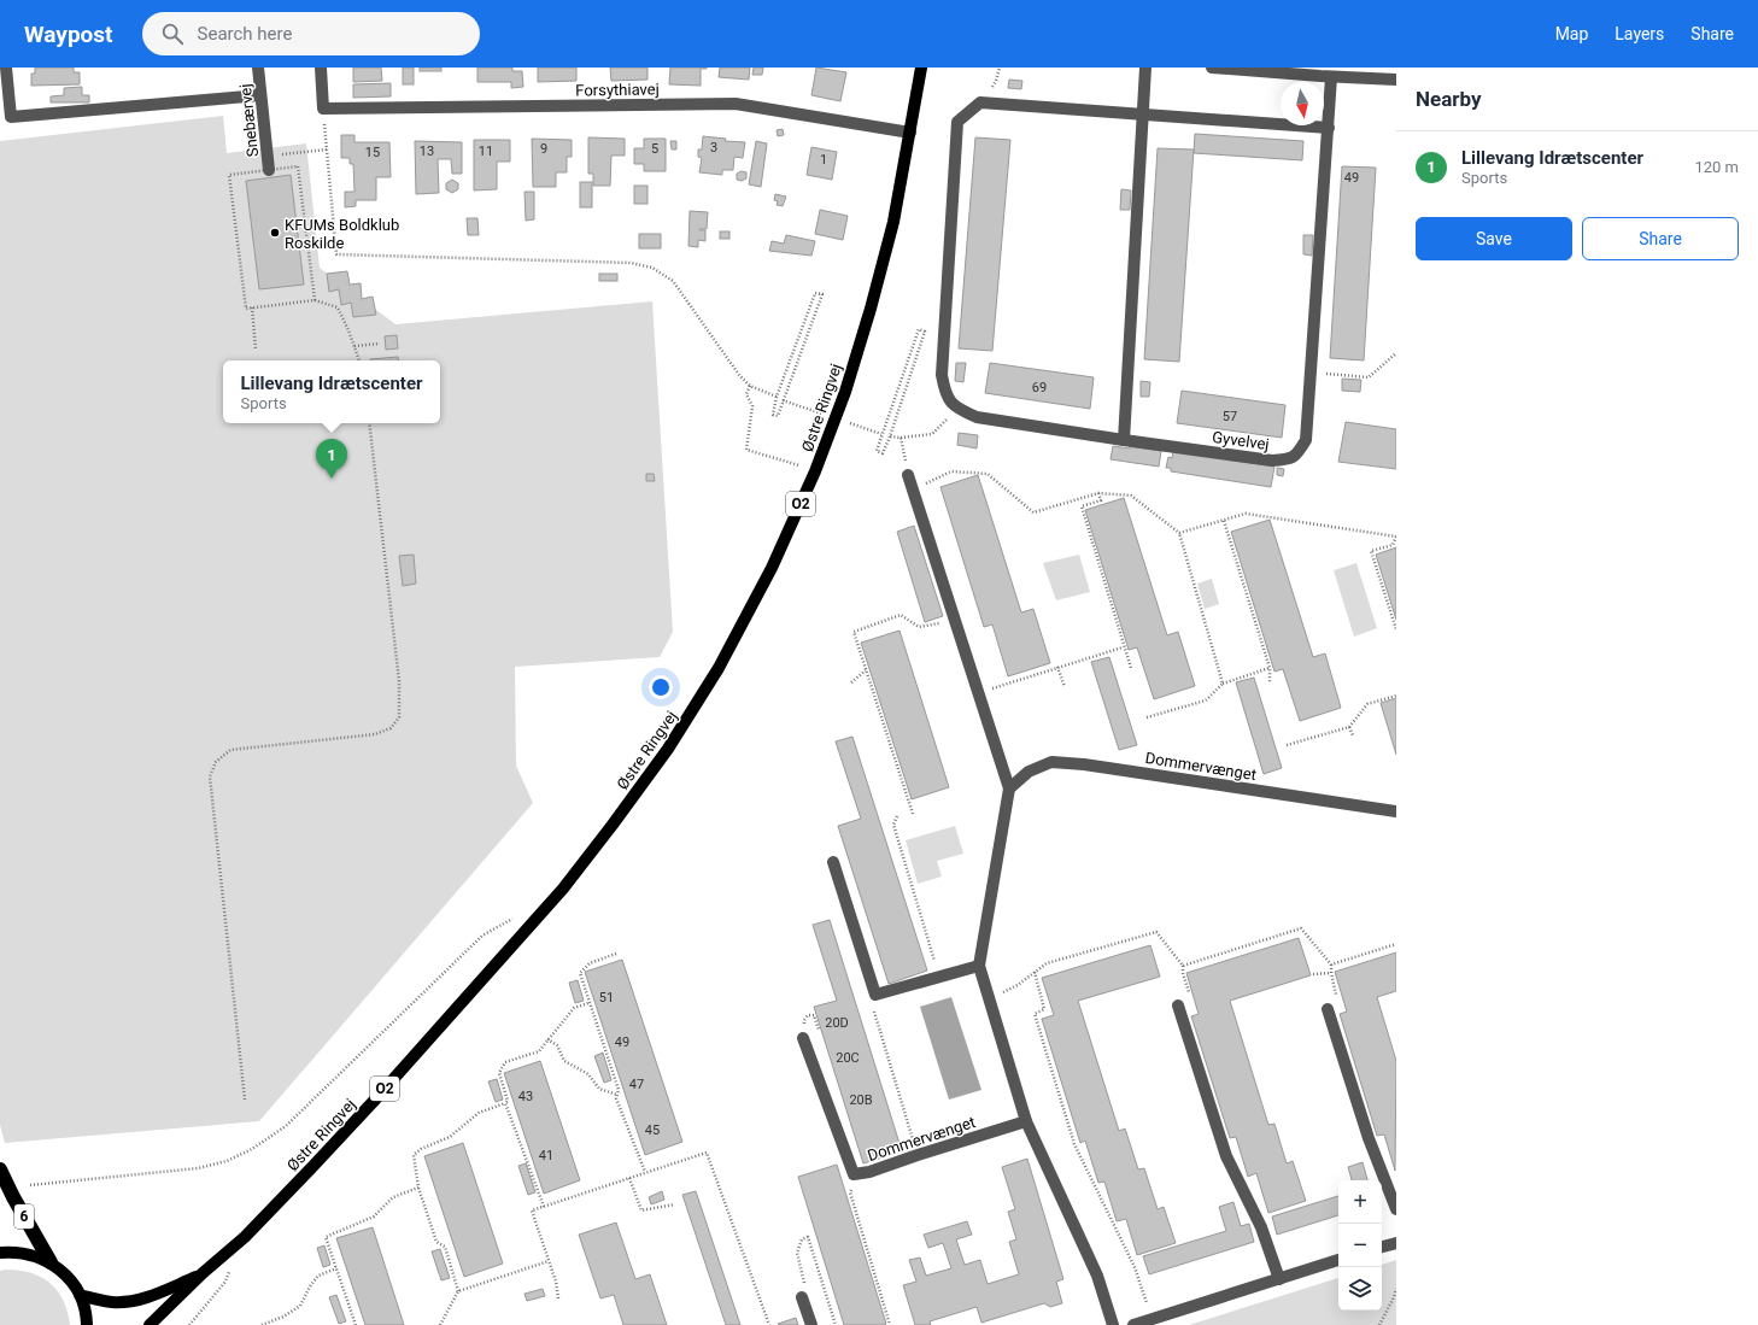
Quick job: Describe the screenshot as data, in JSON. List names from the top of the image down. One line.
{"streets":{"highway":["6"],"main road":["Østre Ringvej","O2"],"street":["Forsythiavej","Snebærvej","Gyvelvej","Dommervænget"]},"crossings":[["Forsythiavej","Østre Ringvej"],["Østre Ringvej","6"]],"places":["KFUMs Boldklub Roskilde"],"house_numbers":["3","9","5","13","11","15","1","49","69","57","51","20D","49","20C","47","43","20B","45","41"],"north":"bottom","page":{"header":"Waypost","search":"Search here","nav":["Map","Layers","Share"],"heading":"Nearby","list":[{"mark":"1","name":"Lillevang Idrætscenter","note":"Sports","value":"120 m"}],"buttons":["Save","Share"],"popup":["Lillevang Idrætscenter","Sports"],"pins":"1","map_buttons":["+","−"]}}
